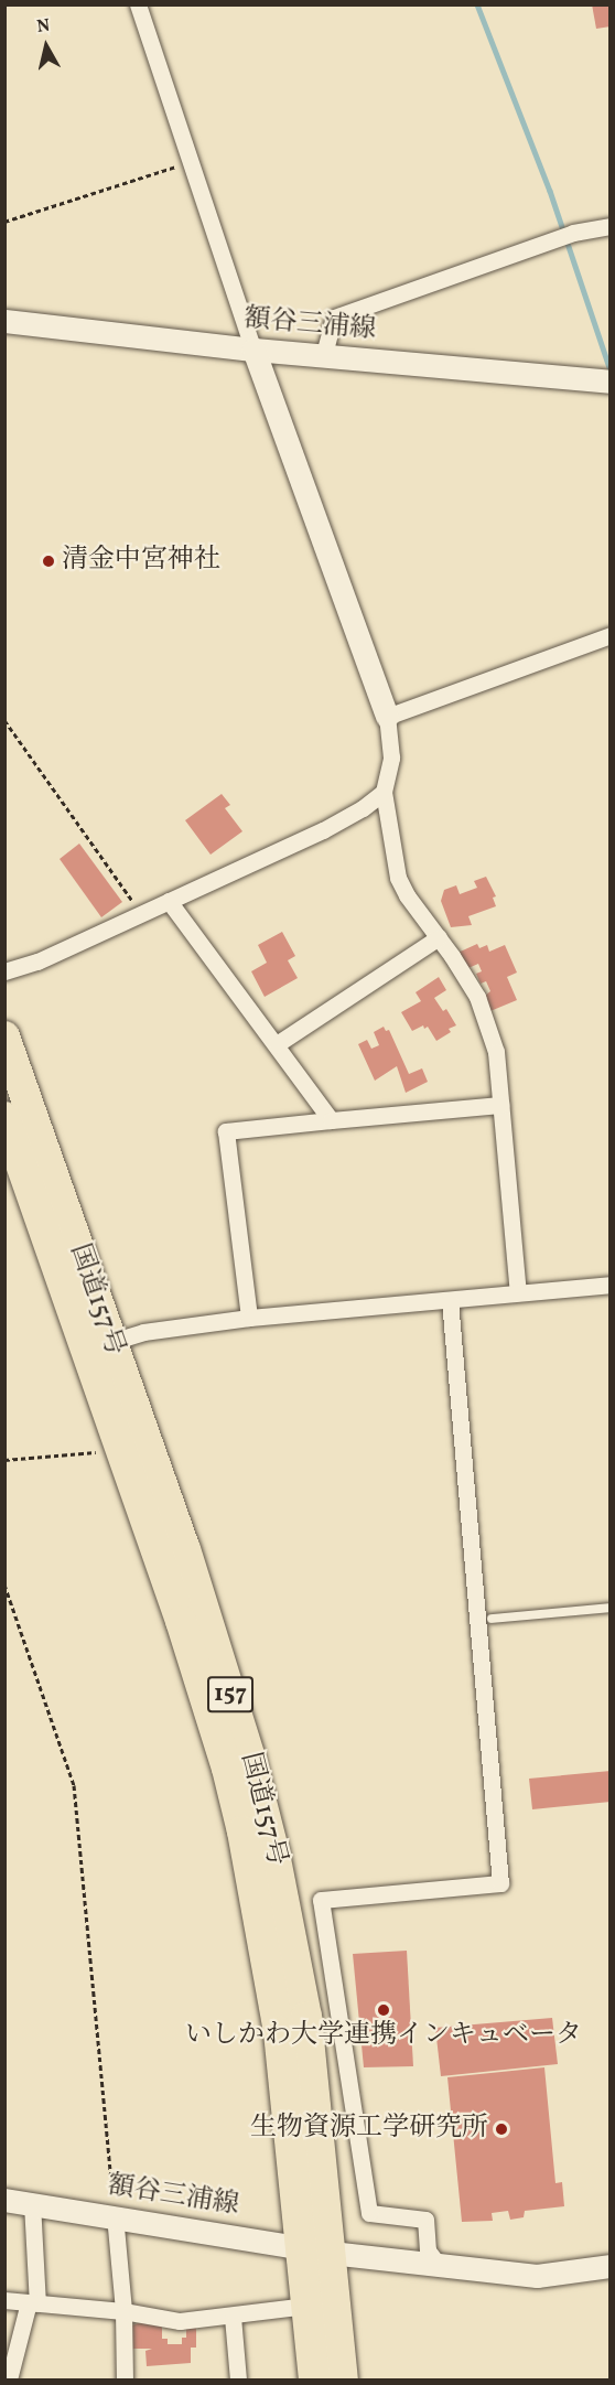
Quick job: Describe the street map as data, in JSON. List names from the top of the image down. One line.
{"streets":{"highway":["国道157号","157"],"main road":["額谷三浦線"]},"crossings":[["額谷三浦線","国道157号"]],"places":["清金中宮神社","いしかわ大学連携インキュベータ","生物資源工学研究所"],"north":"top"}
